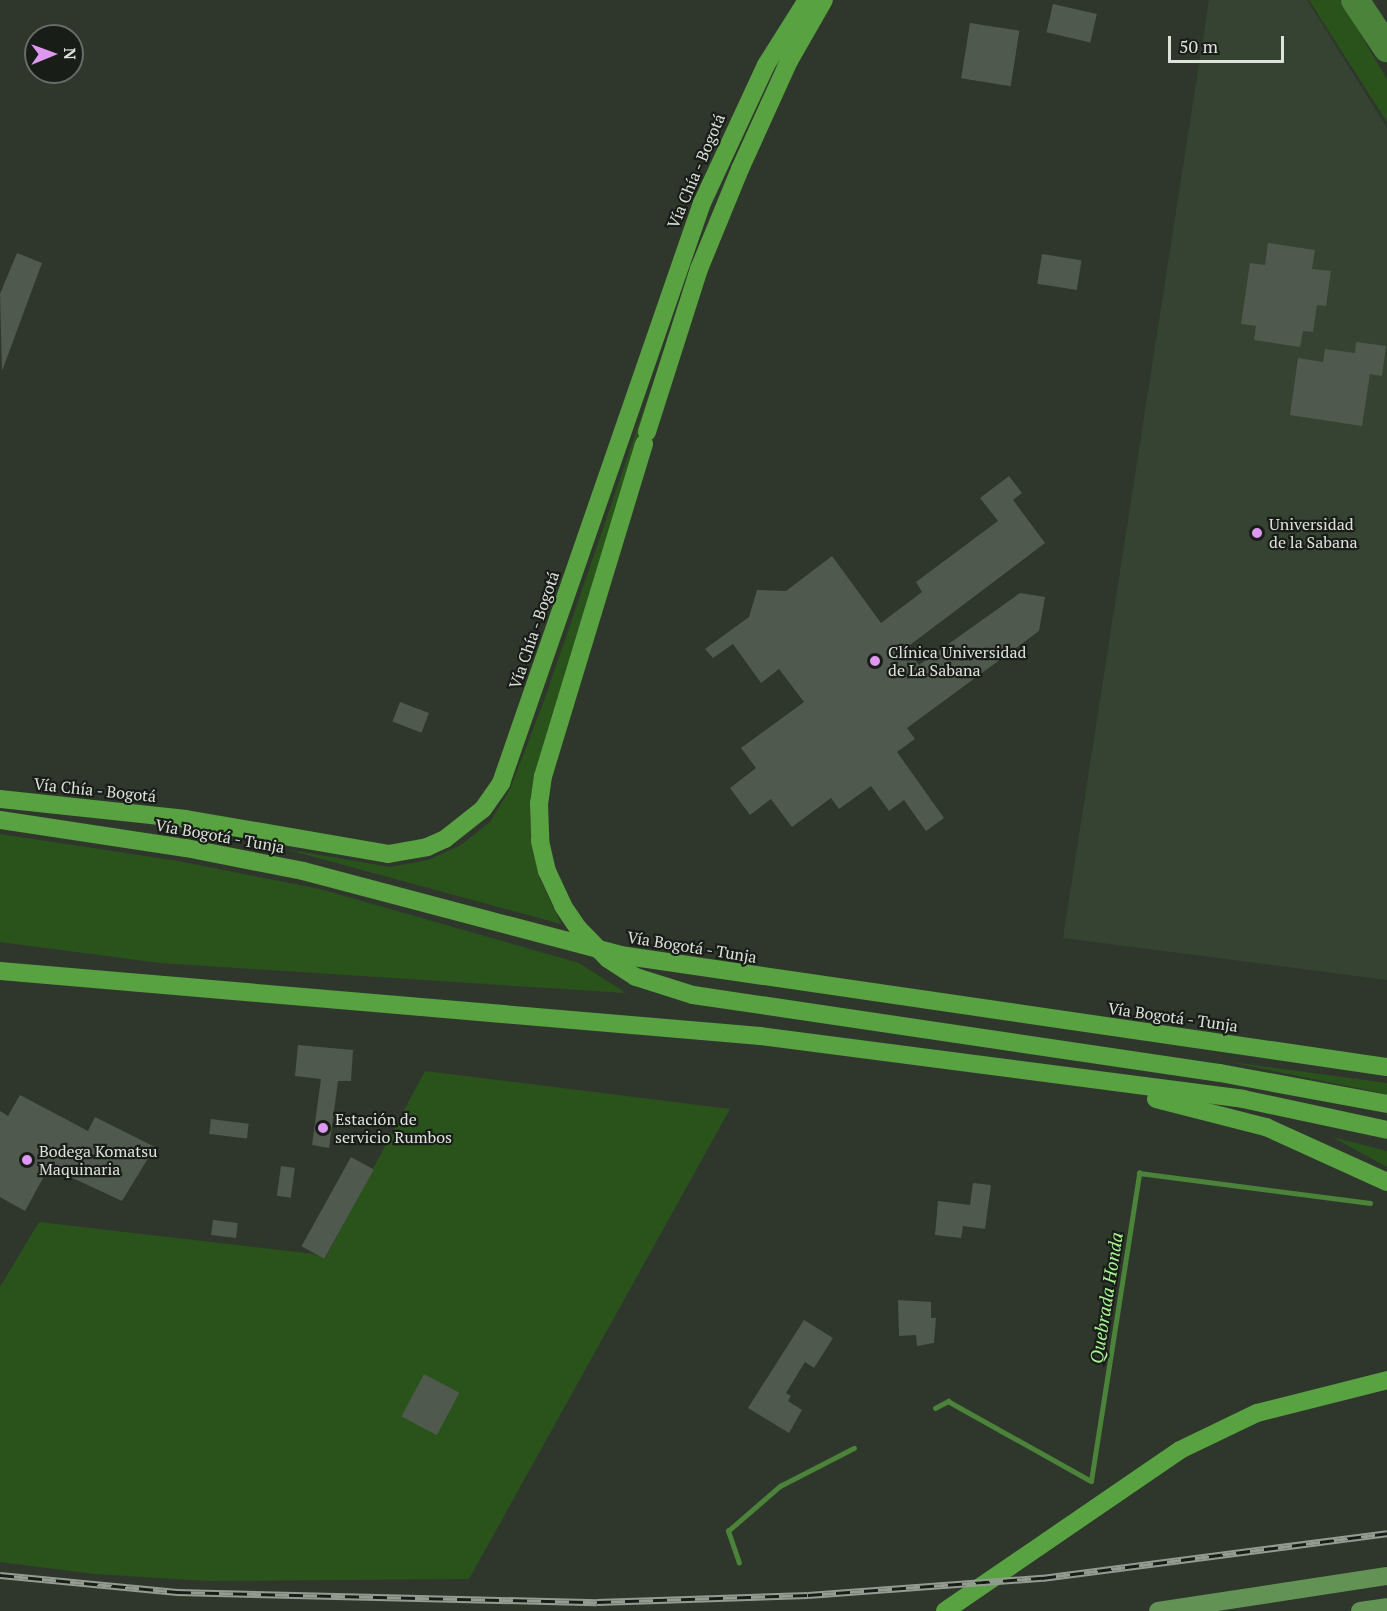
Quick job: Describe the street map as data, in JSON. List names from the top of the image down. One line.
{"streets":{"highway":["Vía Chía - Bogotá","Vía Bogotá - Tunja"]},"water":["Quebrada Honda"],"places":["Universidad de la Sabana","Clínica Universidad de La Sabana","Estación de servicio Rumbos","Bodega Komatsu Maquinaria"],"scale_bar":"50 m","north":"right"}
